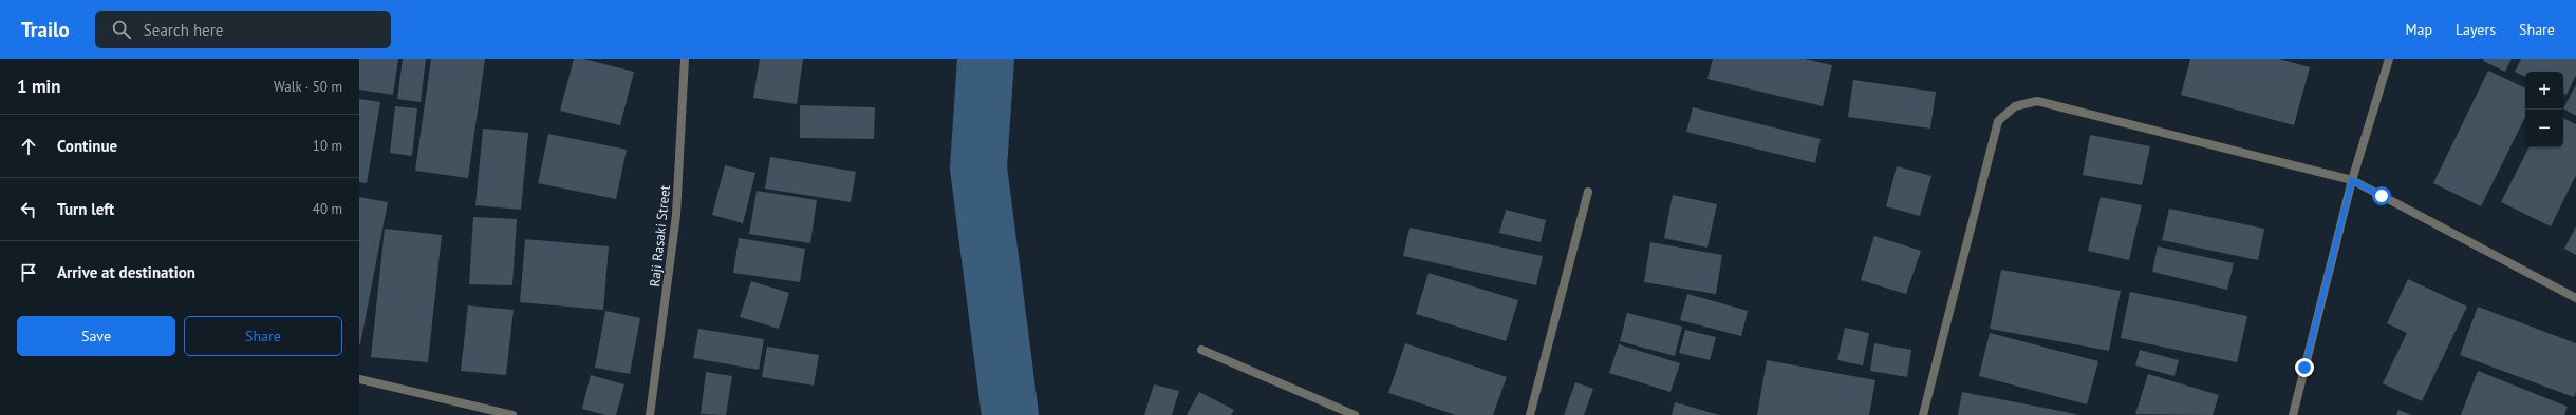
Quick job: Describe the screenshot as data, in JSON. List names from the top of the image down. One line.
{"streets":{"street":["Raji Rasaki Street"]},"page":{"header":"Trailo","search":"Search here","nav":["Map","Layers","Share"],"heading":["1 min","Walk · 50 m"],"map_buttons":["+","−"],"list":[["Continue","10 m"],["Turn left","40 m"],"Arrive at destination"],"buttons":["Save","Share"]}}
